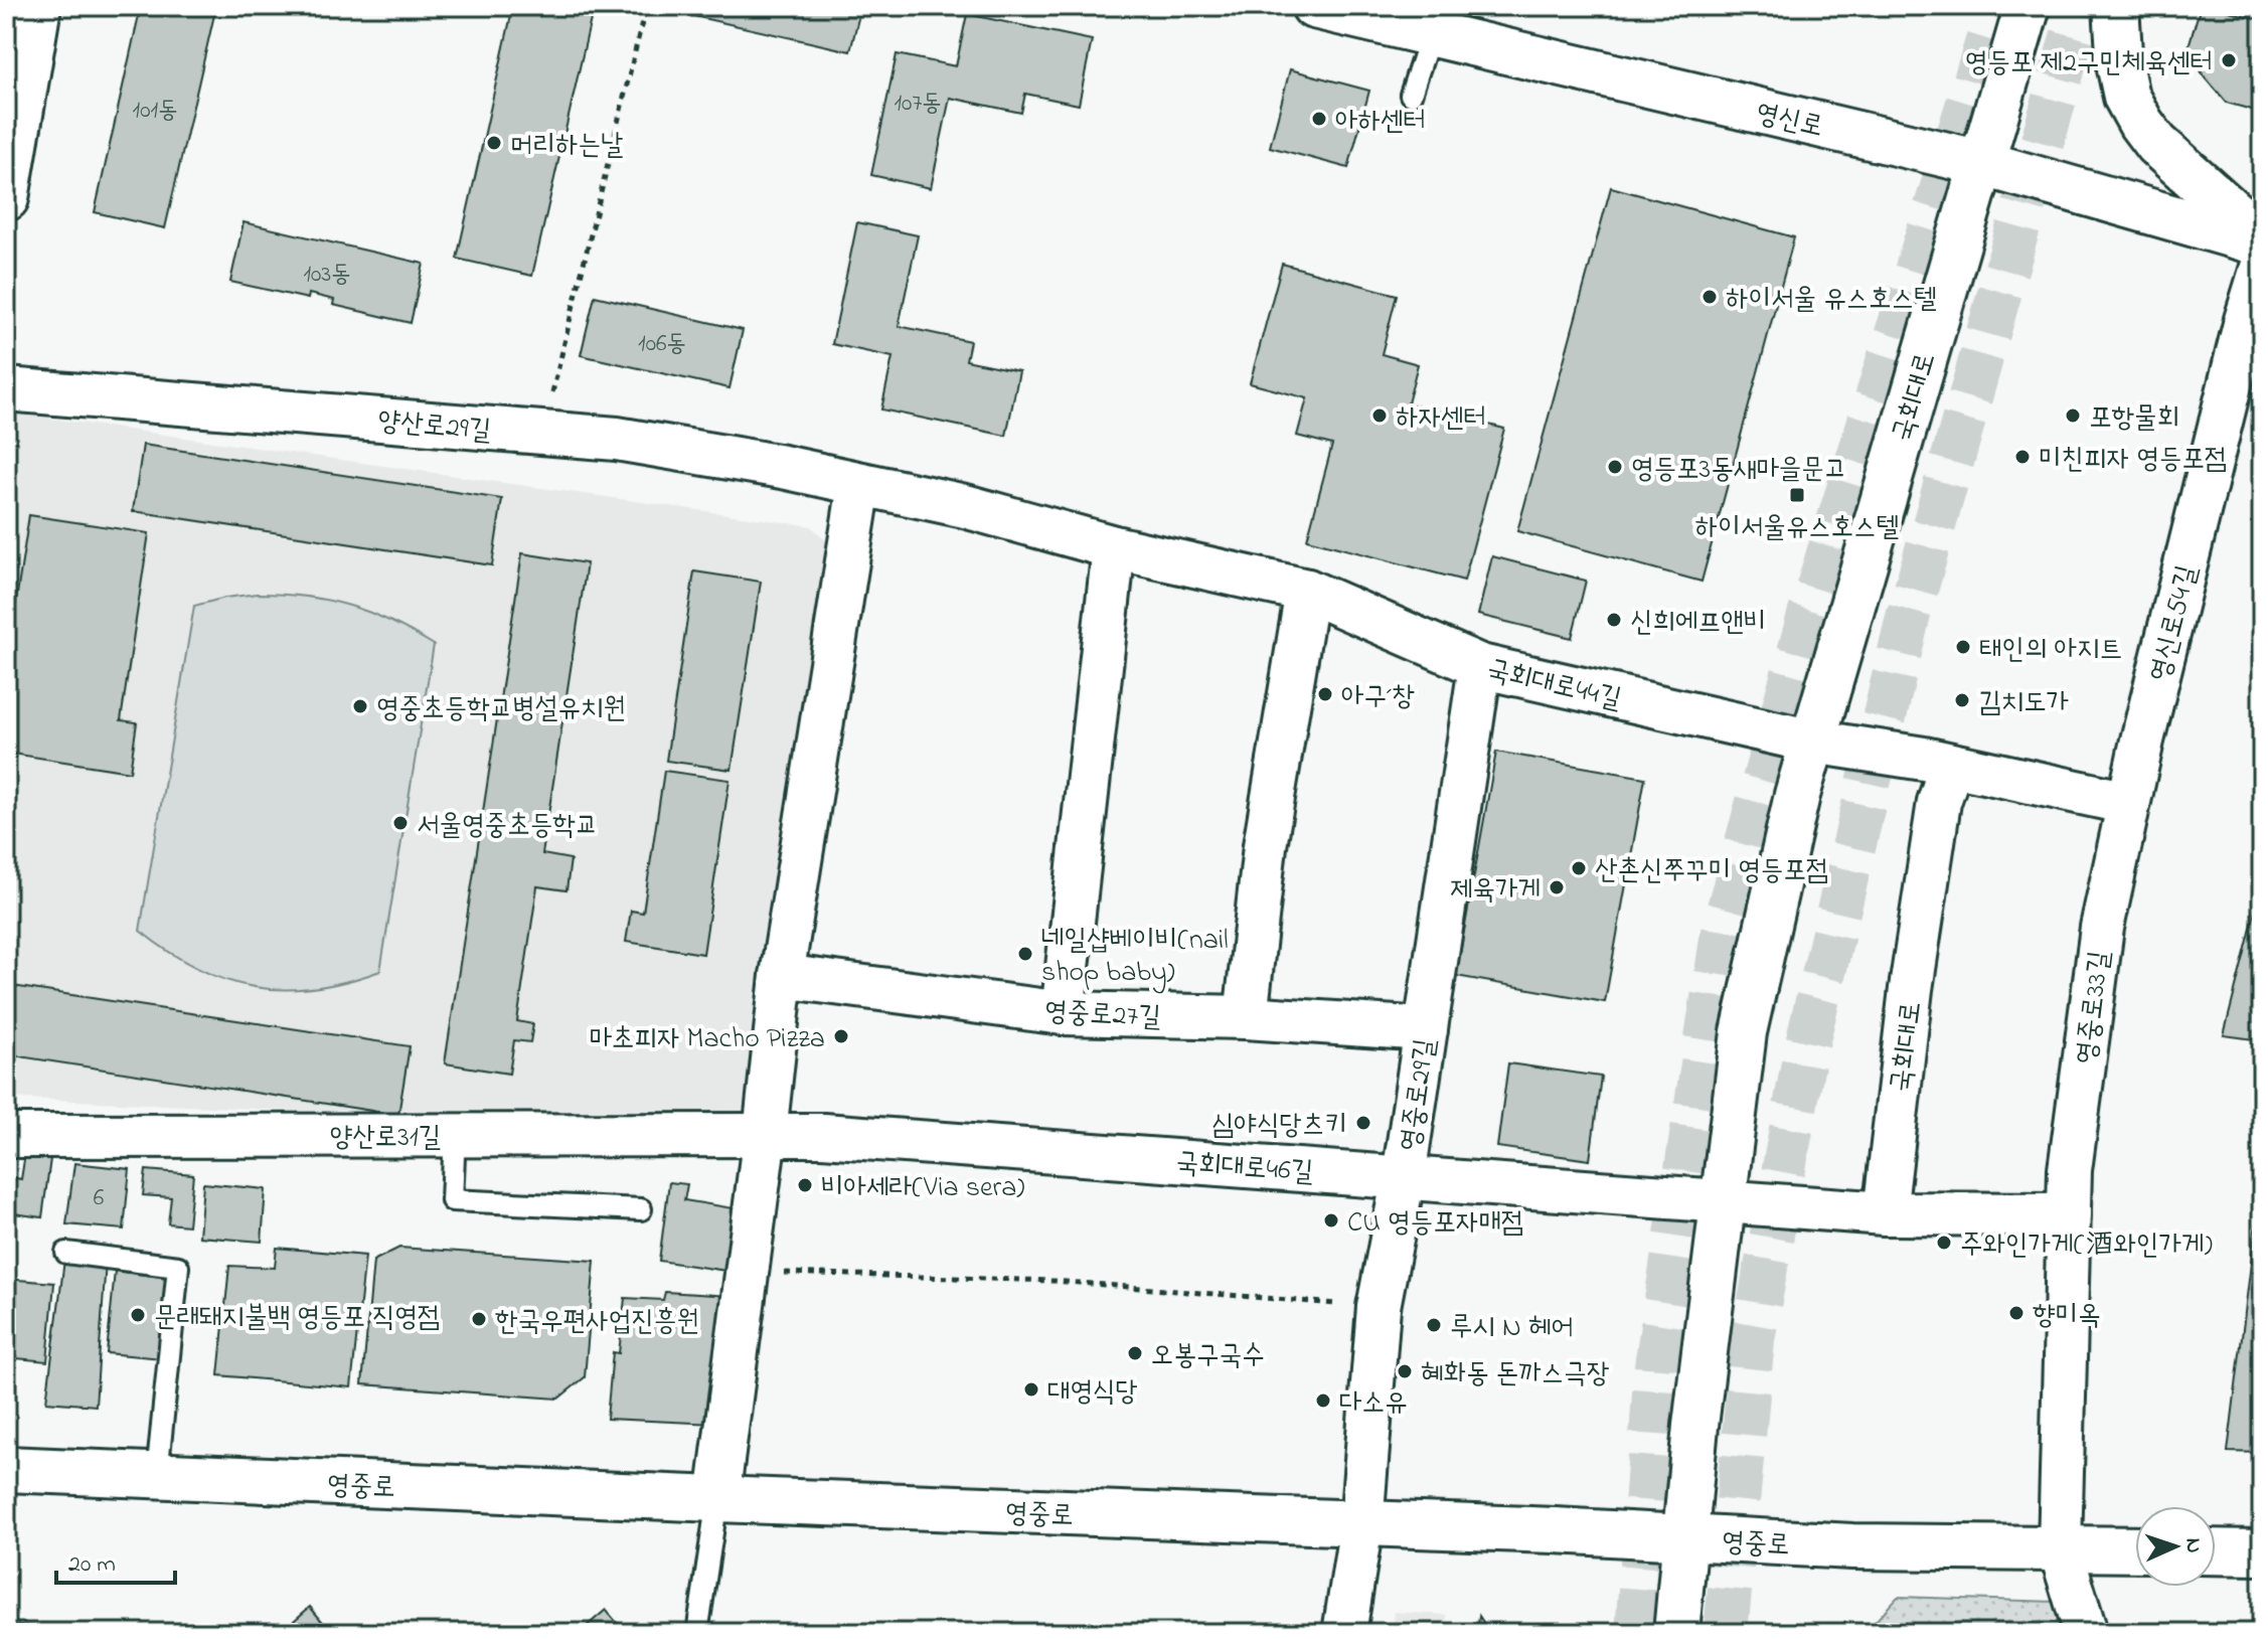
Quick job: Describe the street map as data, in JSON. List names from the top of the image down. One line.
{"streets":{"main road":["영신로","국회대로","영중로"],"street":["양산로29길","영신로54길","국회대로44길","영중로33길","영중로27길","영중로29길","양산로31길","국회대로46길"]},"crossings":[["영신로","국회대로"],["국회대로","국회대로44길"],["국회대로","국회대로46길"],["국회대로","영중로"],["양산로29길","국회대로44길"],["영신로54길","영중로33길"],["국회대로44길","영중로29길"],["영중로33길","영중로"],["영중로27길","영중로29길"],["영중로29길","국회대로46길"],["영중로29길","영중로"],["양산로31길","국회대로46길"]],"places":{"other":["영등포 제2구민체육센터","아하센터","머리하는날","하이서울 유스호스텔","하자센터","포항물회","미친피자 영등포점","영등포3동새마을문고","신희에프앤비","태인의 아지트","아구´창","김치도가","영중초등학교병설유치원","서울영중초등학교","산촌신쭈꾸미 영등포점","제육가게","네일샵베이비(nail shop baby)","마초피자 Macho Pizza","심야식당츠키","비아세라(Via sera)","CU 영등포자매점","주와인가게(酒와인가게)","향미옥","문래돼지불백 영등포 직영점","한국우편사업진흥원","루시 N 헤어","오봉구국수","혜화동 돈까스극장","대영식당","다소유"],"transit":["하이서울유스호스텔"]},"house_numbers":["107동","101동","103동","106동","6"],"scale_bar":"20 m","north":"right"}
